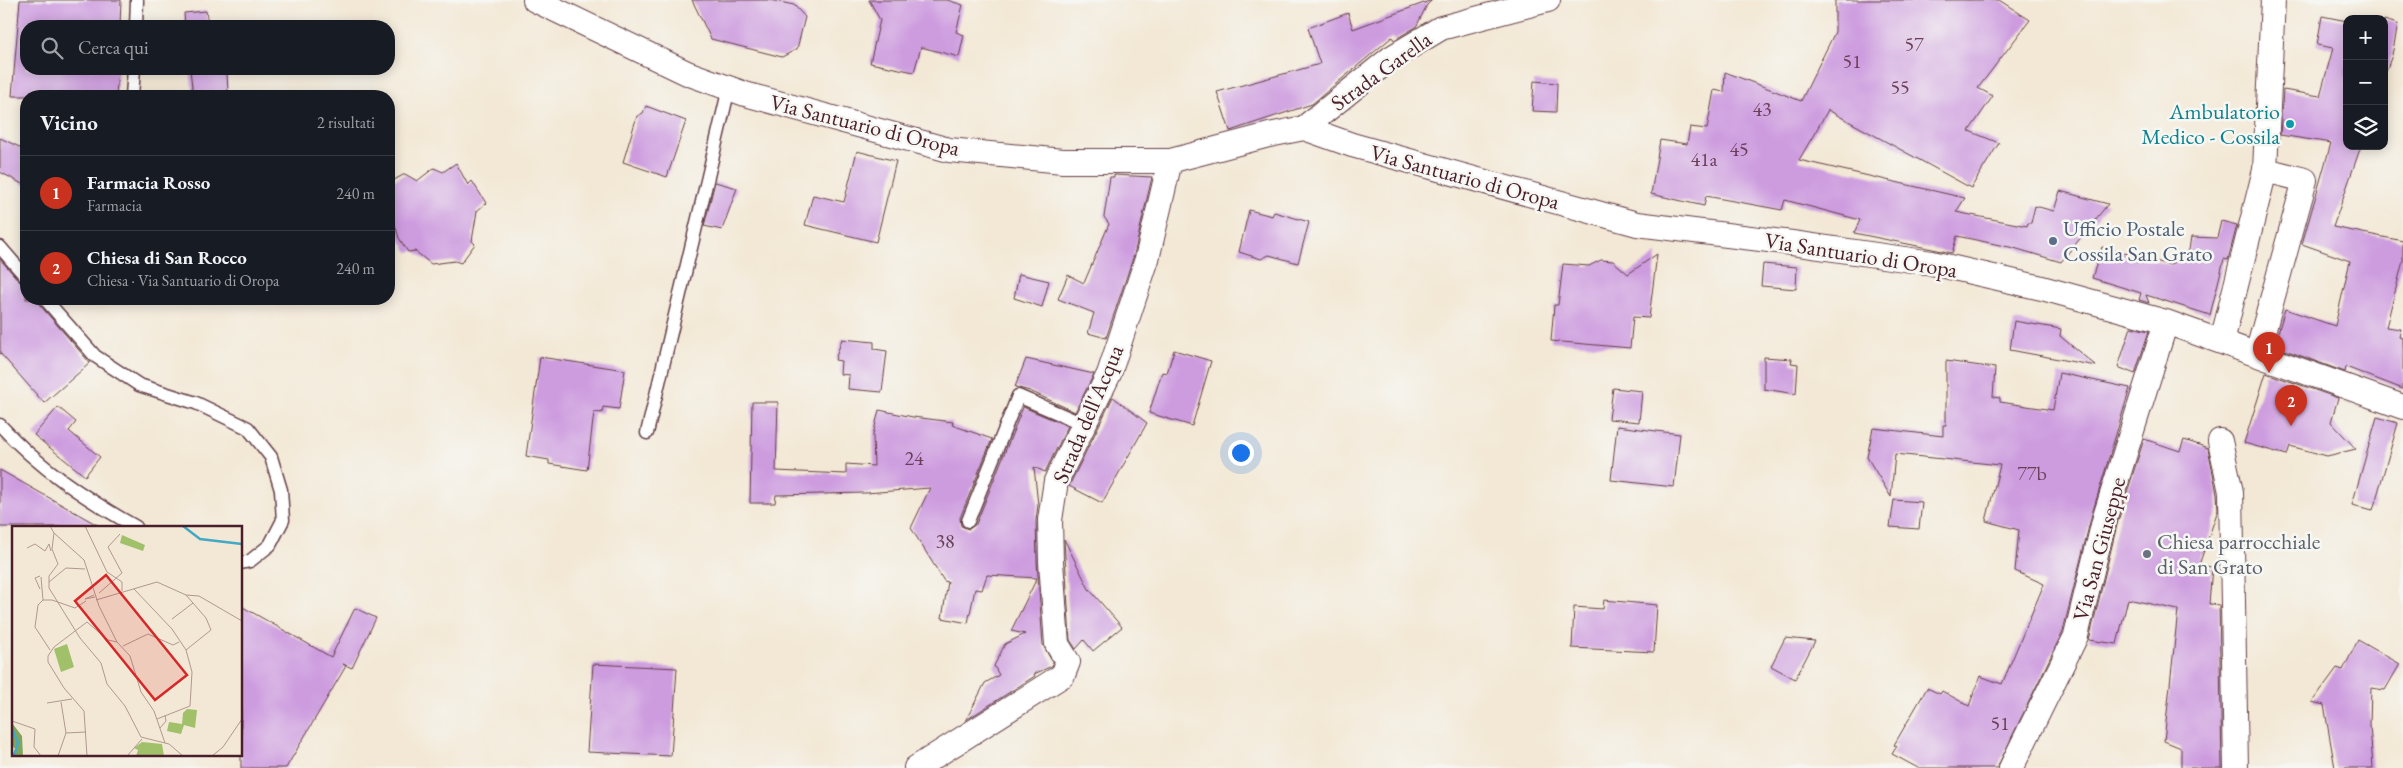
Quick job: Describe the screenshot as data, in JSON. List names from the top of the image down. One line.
{"streets":{"street":["Strada Garella","Via Santuario di Oropa","Strada dell'Acqua","Via San Giuseppe"]},"crossings":[["Strada Garella","Via Santuario di Oropa"],["Via Santuario di Oropa","Strada dell'Acqua"],["Via Santuario di Oropa","Via San Giuseppe"]],"places":["Ambulatorio Medico - Cossila","Ufficio Postale Cossila San Grato","Chiesa parrocchiale di San Grato"],"house_numbers":["57","51","55","43","45","41a","24","77b","38","51"],"page":{"map_buttons":["+","−"],"search":"Cerca qui","heading":["Vicino","2 risultati"],"list":[{"mark":"1","name":"Farmacia Rosso","note":"Farmacia","value":"240 m"},{"mark":"2","name":"Chiesa di San Rocco","note":"Chiesa · Via Santuario di Oropa","value":"240 m"}],"pins":["1","2"]}}
